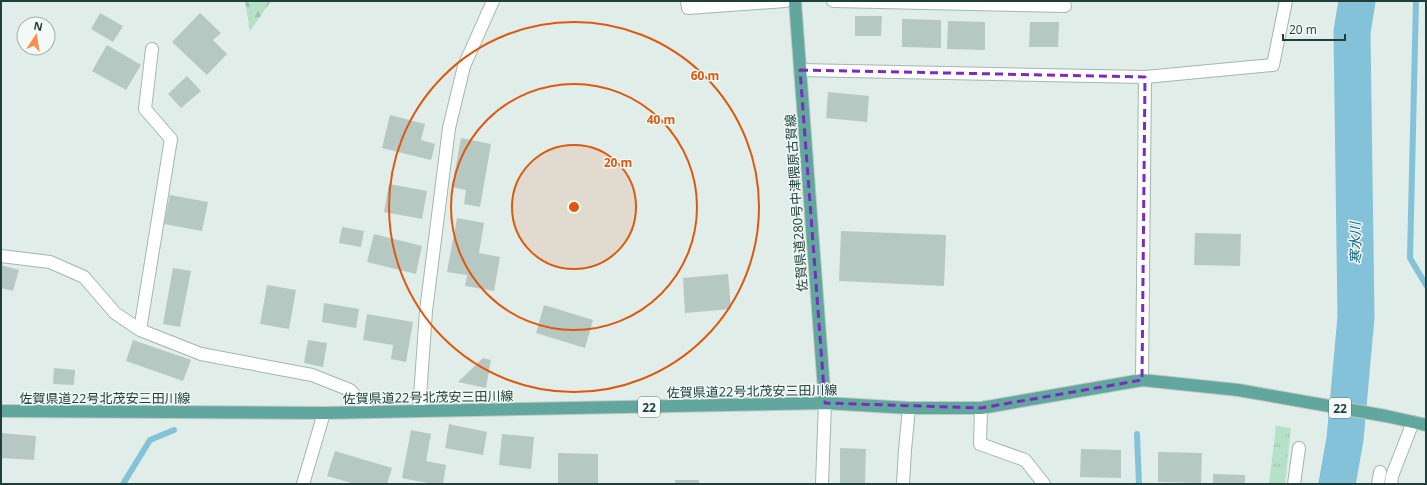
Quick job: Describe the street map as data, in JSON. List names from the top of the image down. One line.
{"streets":{"main road":["佐賀県道280号中津隈原古賀線","佐賀県道22号北茂安三田川線","22"]},"crossings":[["佐賀県道280号中津隈原古賀線","佐賀県道22号北茂安三田川線"]],"water":["寒水川"],"scale_bar":"20 m","north":"top","rings":["60 m","40 m","20 m"]}
